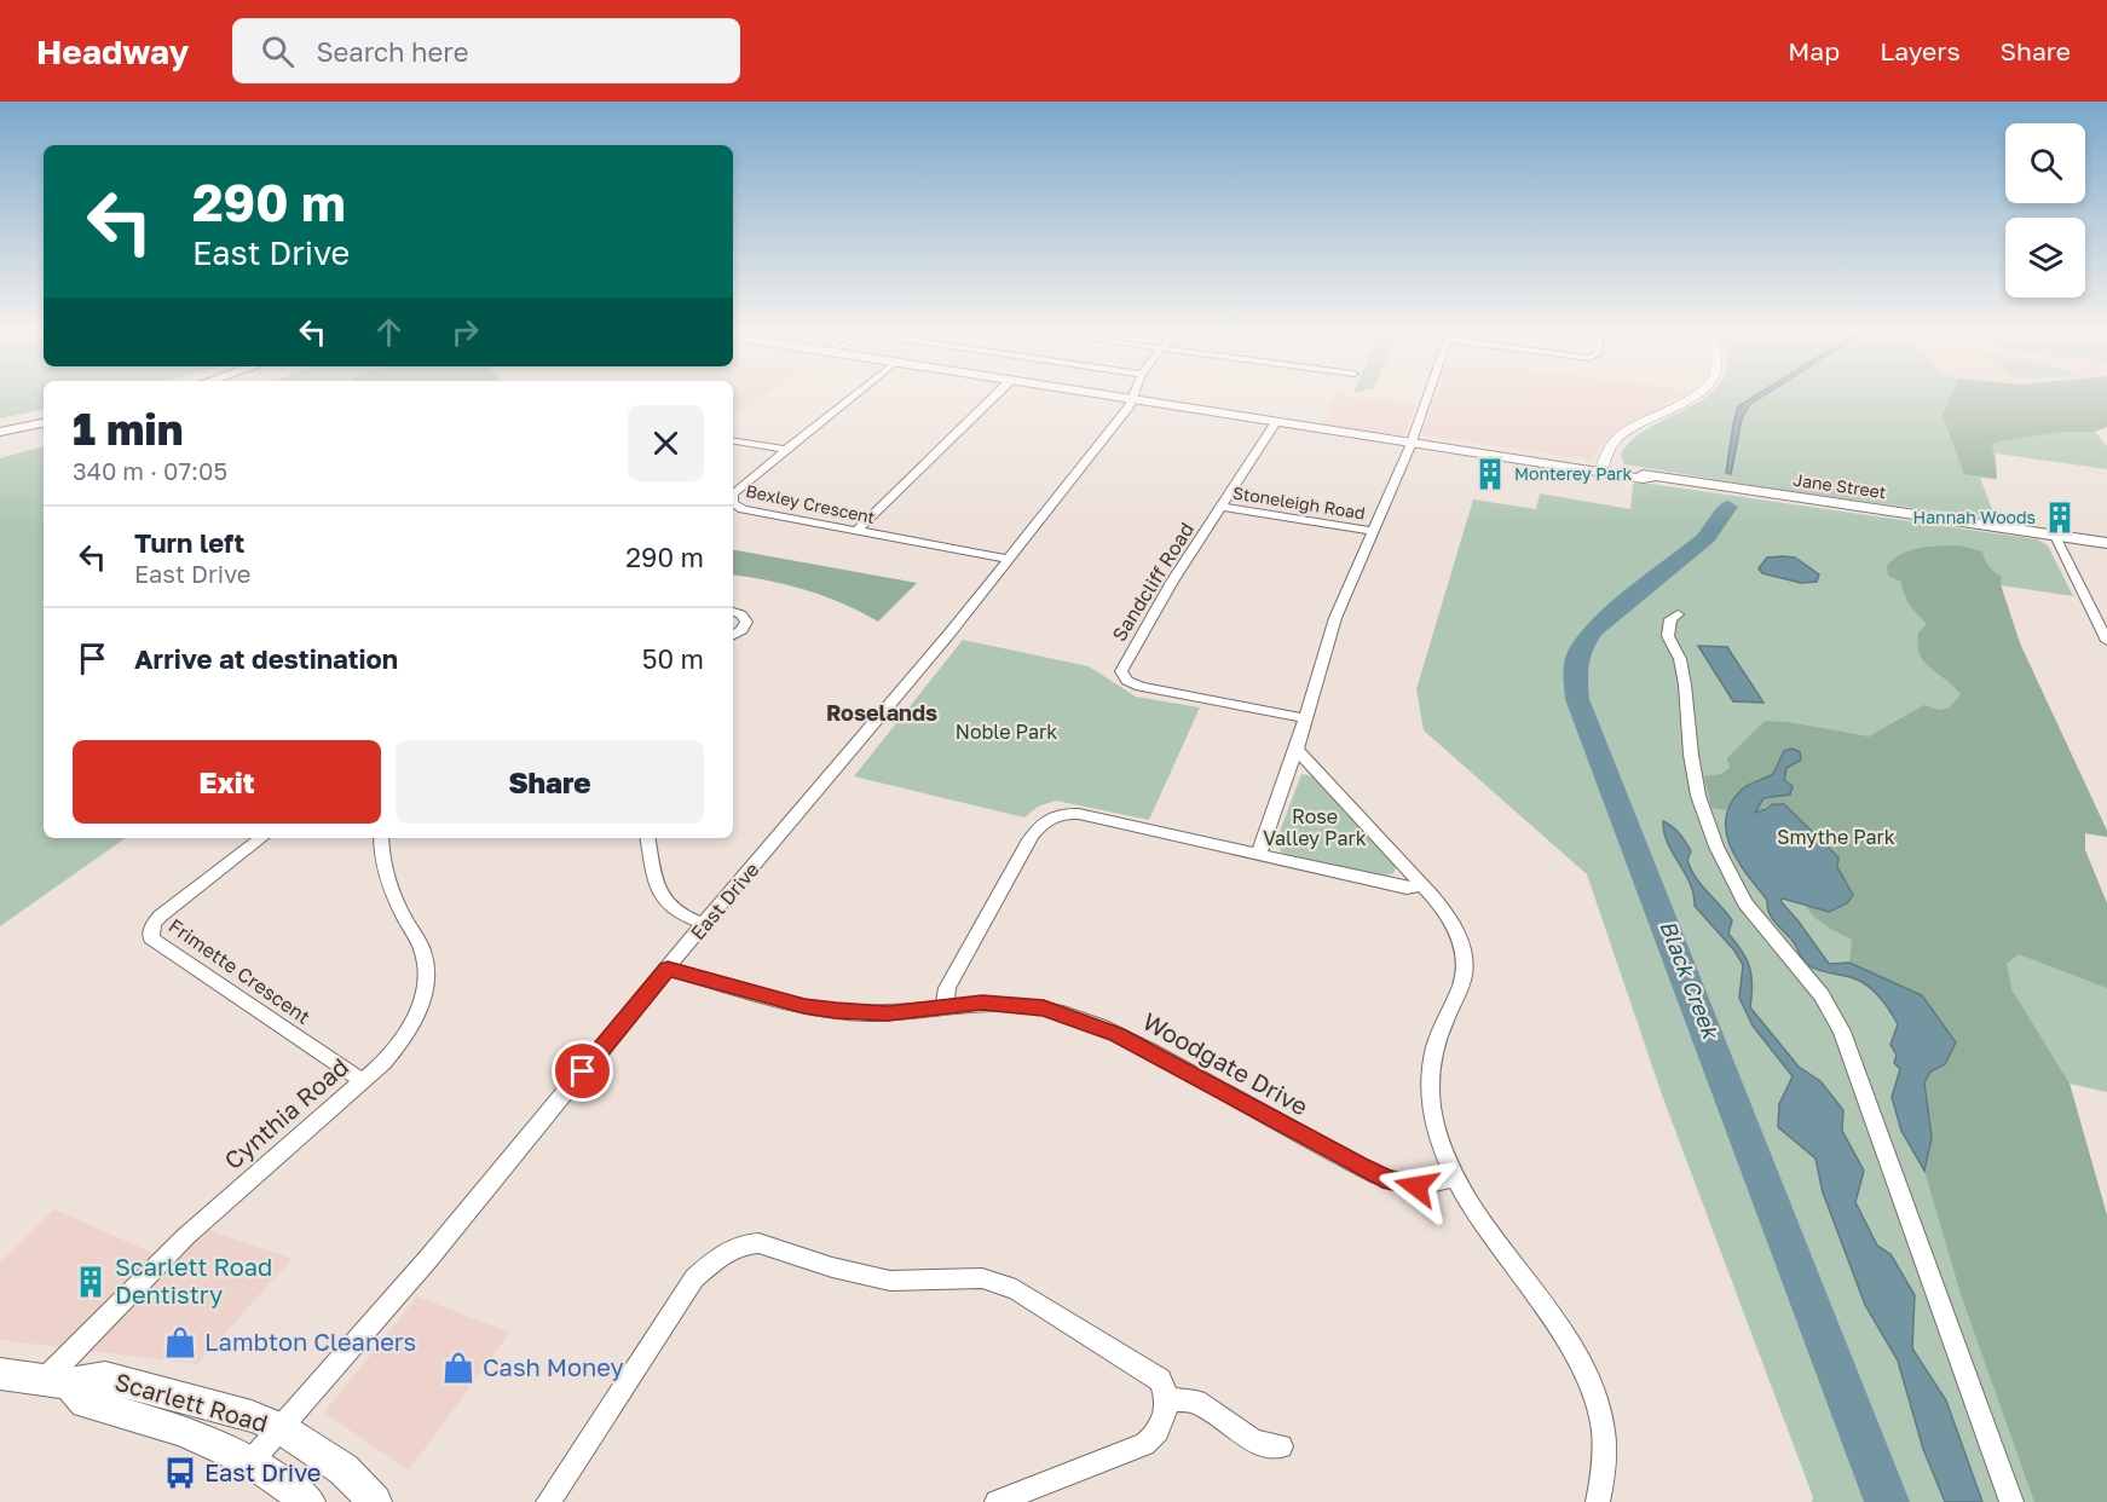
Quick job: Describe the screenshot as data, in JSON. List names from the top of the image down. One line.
{"streets":{"main road":["Jane Street","Scarlett Road"],"street":["Stoneleigh Road","Bexley Crescent","Sandcliff Road","East Drive","Frimette Crescent","Woodgate Drive","Cynthia Road"]},"crossings":[["Jane Street","Sandcliff Road"],["Jane Street","East Drive"],["Stoneleigh Road","Sandcliff Road"],["Bexley Crescent","East Drive"],["East Drive","Woodgate Drive"],["East Drive","Scarlett Road"],["Frimette Crescent","Cynthia Road"],["Cynthia Road","Scarlett Road"]],"districts":["Roselands"],"water":["Black Creek"],"parks":["Noble Park","Rose Valley Park","Smythe Park"],"places":{"building":["Monterey Park","Hannah Woods","Scarlett Road Dentistry"],"shop":["Lambton Cleaners","Cash Money"],"bus stop":["East Drive"]},"page":{"header":"Headway","search":"Search here","nav":["Map","Layers","Share"],"turn":["290 m","East Drive"],"heading":["1 min","340 m · 07:05"],"list":[{"name":"Turn left","note":"East Drive","value":"290 m"},{"name":"Arrive at destination","value":"50 m"}],"buttons":["Exit","Share"]}}
